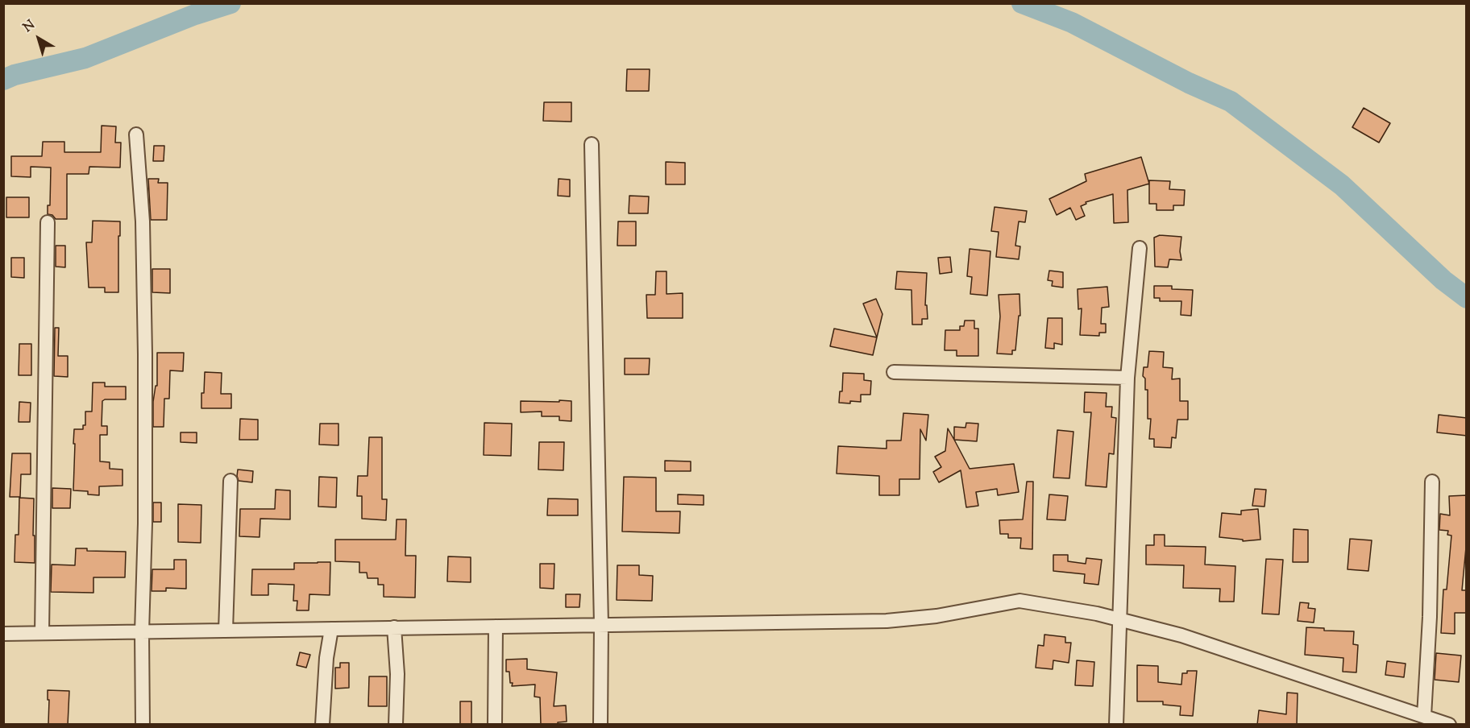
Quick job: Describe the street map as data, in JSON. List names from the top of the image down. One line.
{"north":"top left"}
